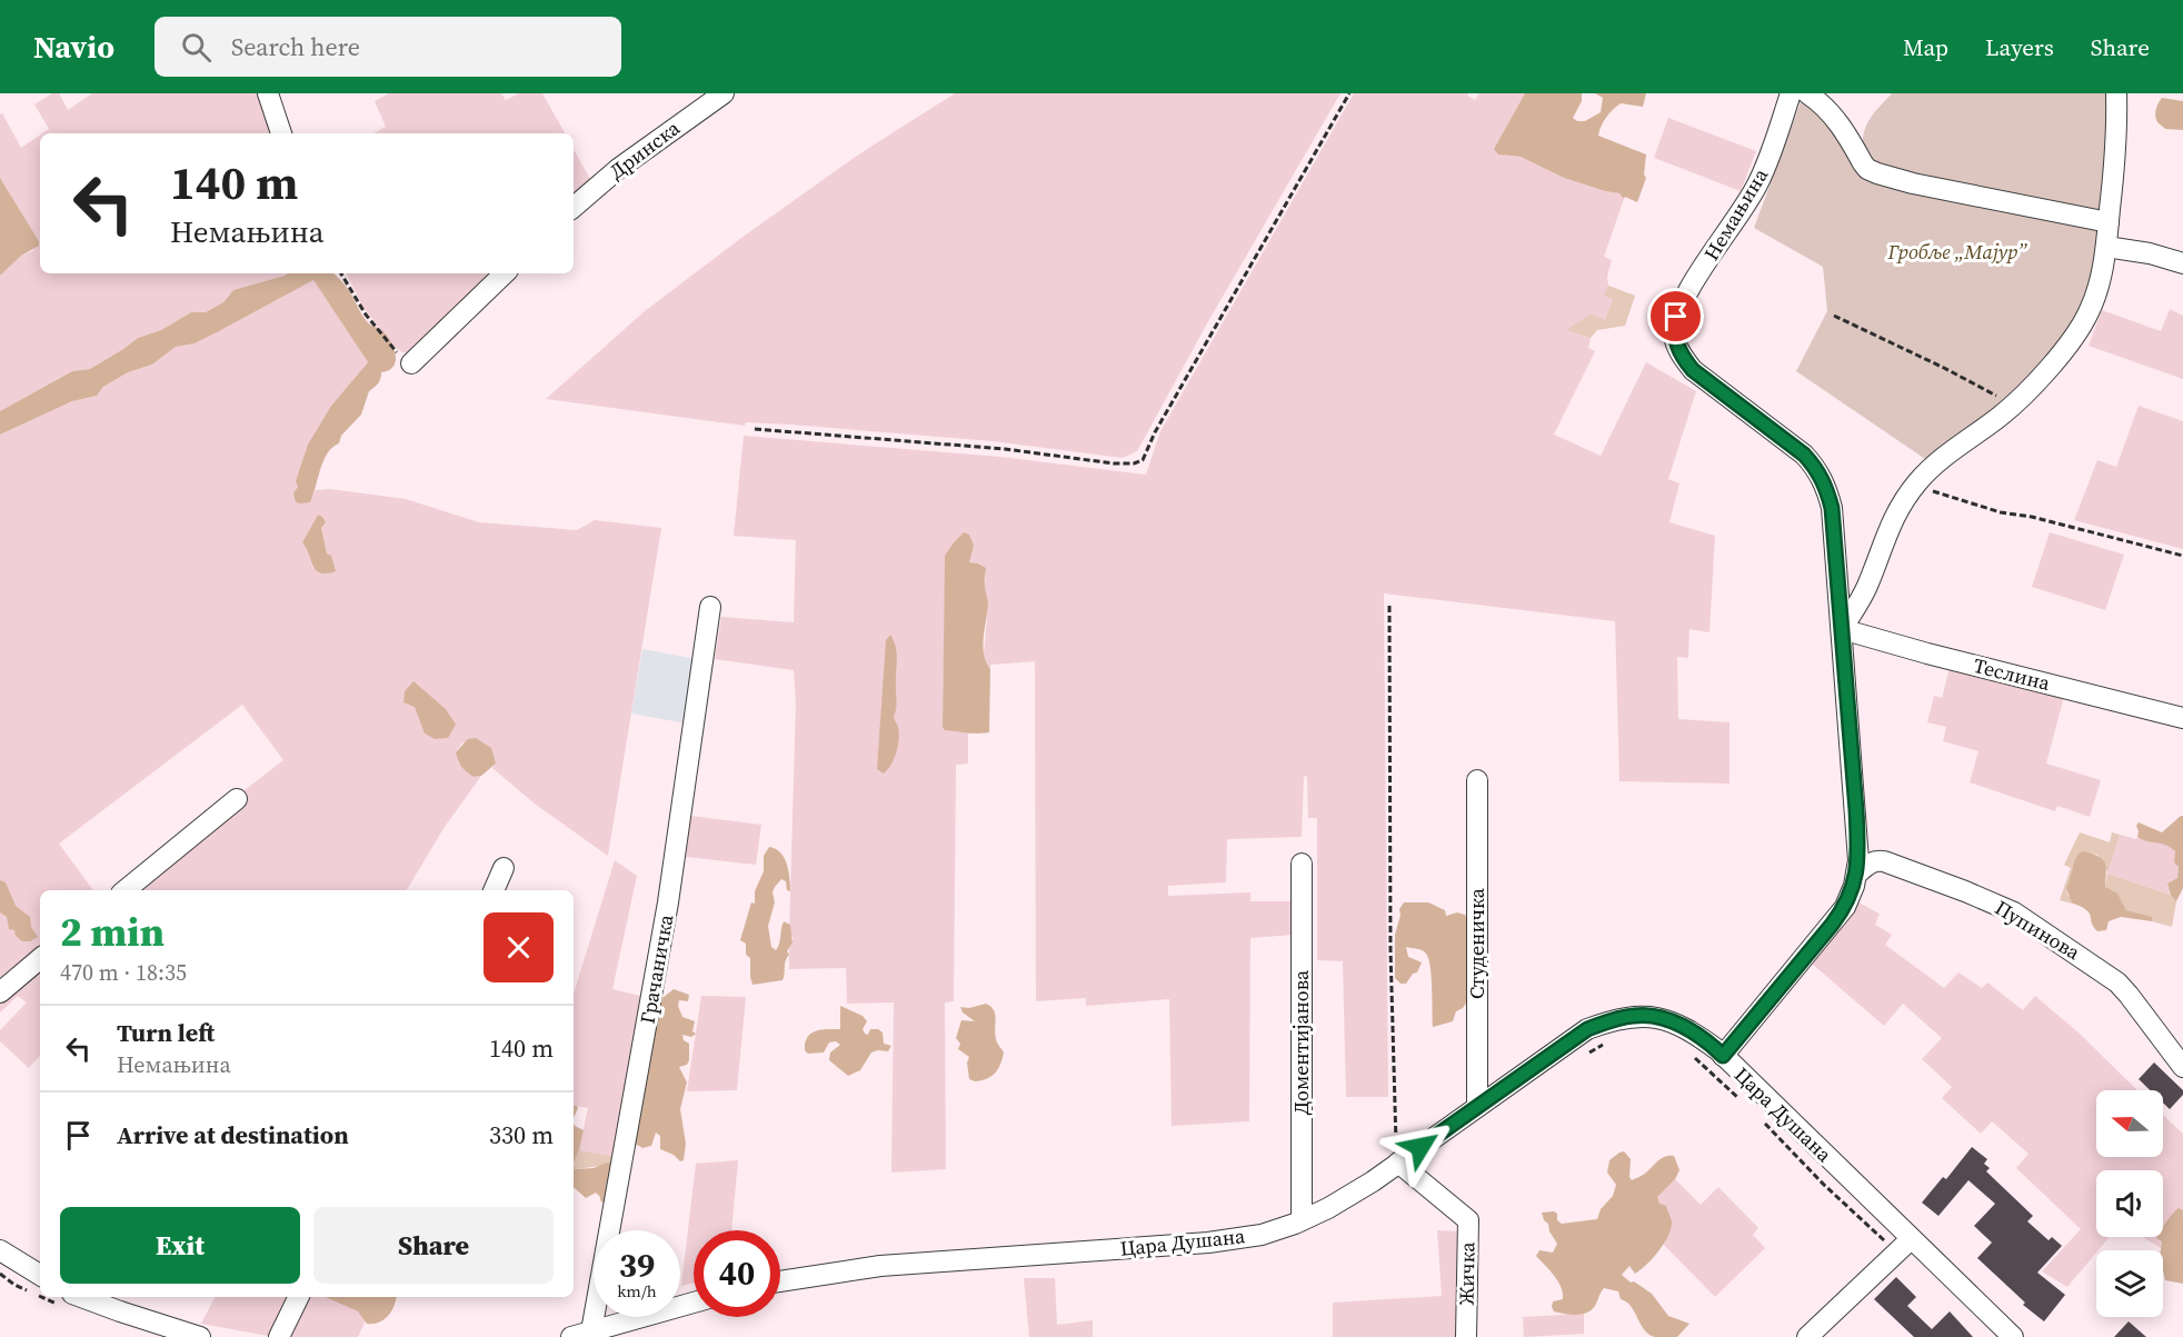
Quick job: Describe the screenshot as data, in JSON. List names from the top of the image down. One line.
{"streets":{"street":["Дринска","Немањина","Теслина","Пупинова","Студеничка","Грачаничка","Доментијанова","Цара Душана","Жичка"]},"crossings":[["Немањина","Теслина"],["Немањина","Пупинова"],["Немањина","Цара Душана"],["Студеничка","Цара Душана"],["Доментијанова","Цара Душана"],["Цара Душана","Жичка"]],"parks":["Гробље „Мајур”"],"north":"left","page":{"header":"Navio","search":"Search here","nav":["Map","Layers","Share"],"turn":["140 m","Немањина"],"heading":["2 min","470 m · 18:35"],"list":[{"name":"Turn left","note":"Немањина","value":"140 m"},{"name":"Arrive at destination","value":"330 m"}],"buttons":["Exit","Share"],"speed":"39 km/h","limit":"40"}}
